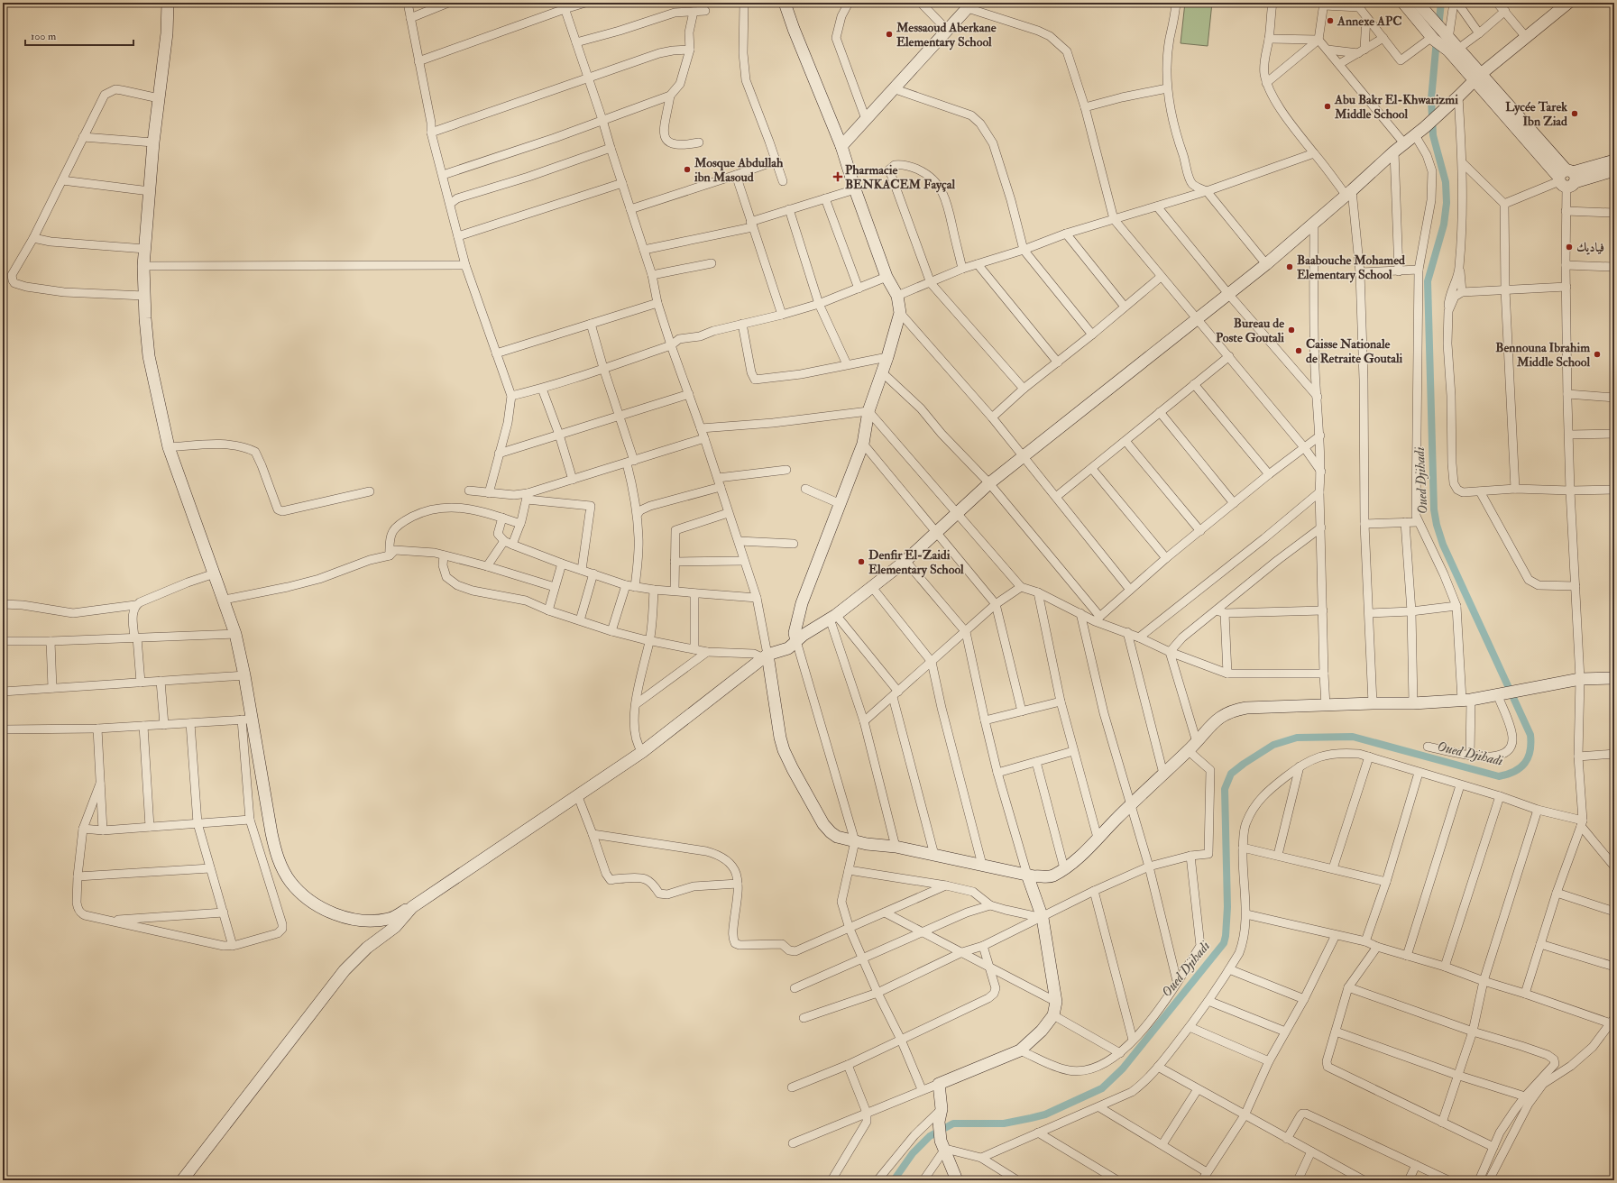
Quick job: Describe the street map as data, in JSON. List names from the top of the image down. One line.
{"water":["Oued Djihadi"],"places":{"other":["Annexe APC","Messaoud Aberkane Elementary School","Abu Bakr El-Khwarizmi Middle School","Lycée Tarek Ibn Ziad","Mosque Abdullah ibn Masoud","فياديك","Baabouche Mohamed Elementary School","Bureau de Poste Goutali","Caisse Nationale de Retraite Goutali","Bennouna Ibrahim Middle School","Denfir El-Zaidi Elementary School"],"health":["Pharmacie BENKACEM Fayçal"]},"scale_bar":"100 m"}
